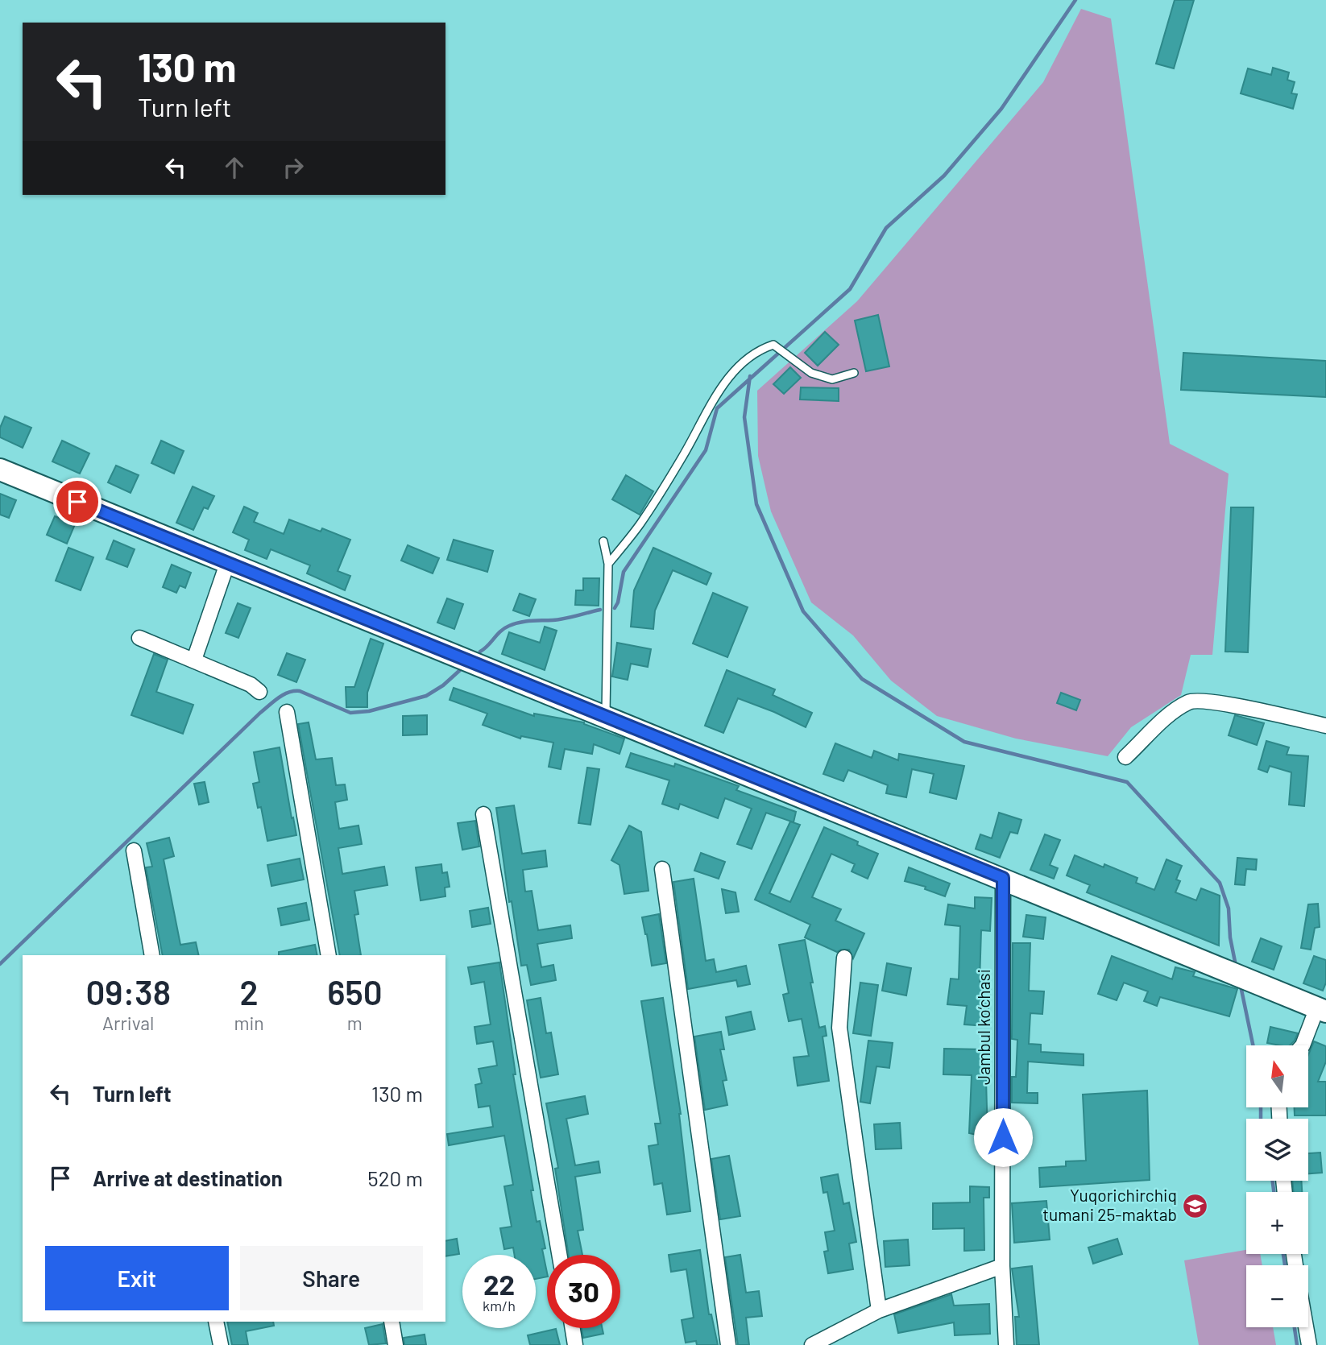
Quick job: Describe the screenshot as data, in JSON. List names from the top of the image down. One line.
{"streets":{"street":["Jambul ko‘chasi"]},"places":{"school or university":["Yuqorichirchiq tumani 25-maktab"]},"north":"top","page":{"turn":["130 m","Turn left"],"eta":["09:38","Arrival","2","min","650","m"],"map_buttons":["+","−"],"list":[{"name":"Turn left","value":"130 m"},{"name":"Arrive at destination","value":"520 m"}],"buttons":["Exit","Share"],"speed":"22 km/h","limit":"30"}}
